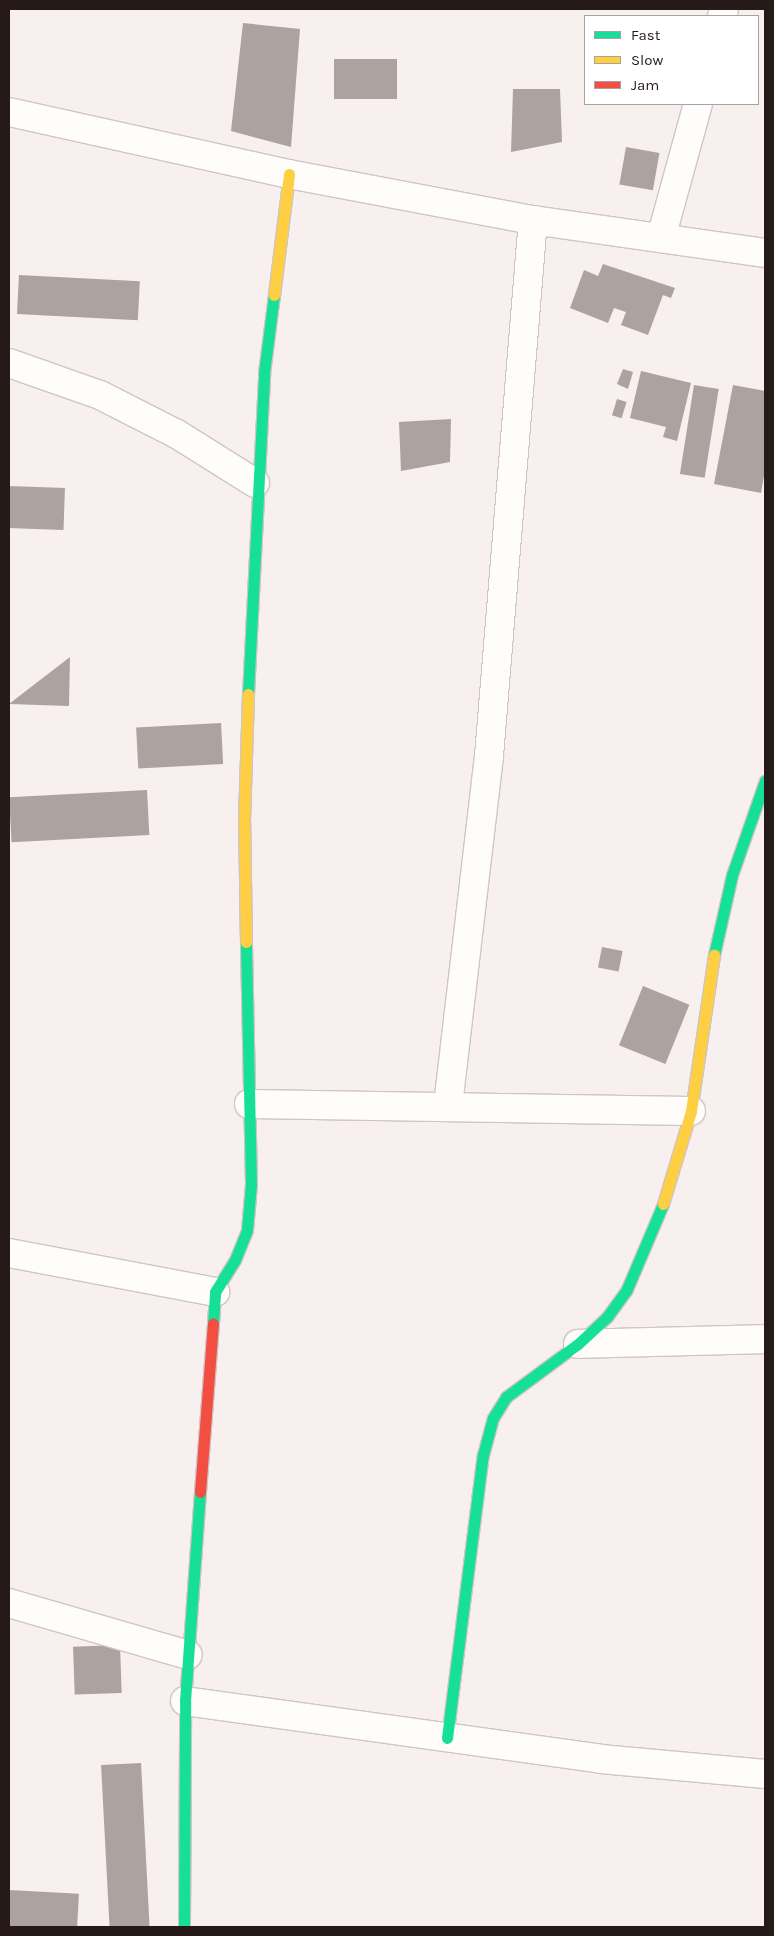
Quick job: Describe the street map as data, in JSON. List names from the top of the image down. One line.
{"legend":["Fast","Slow","Jam"]}
